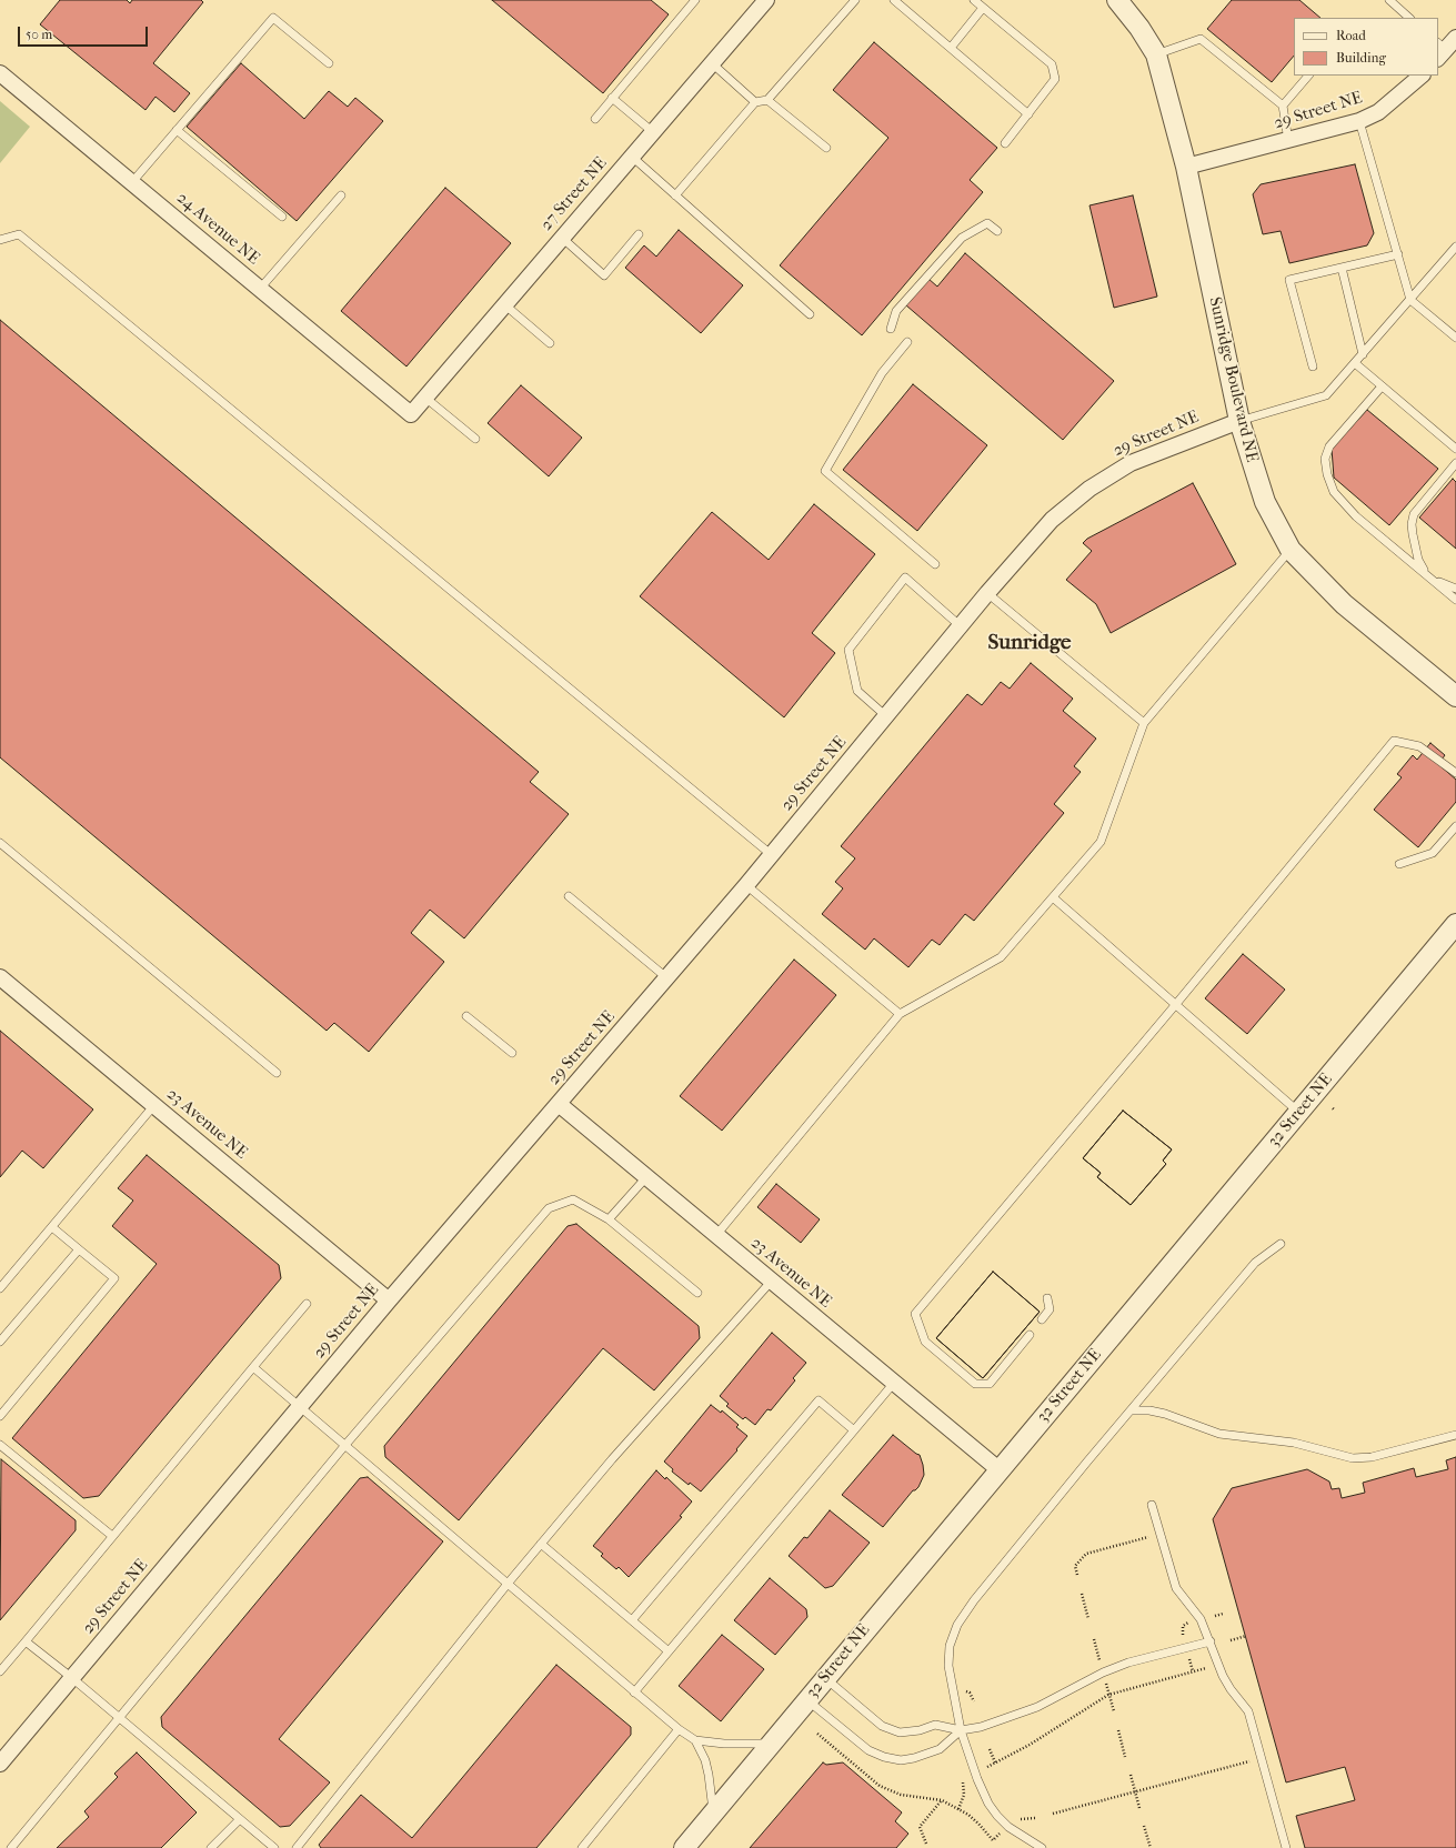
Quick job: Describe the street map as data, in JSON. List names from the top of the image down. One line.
{"streets":{"street":["29 Street NE","27 Street NE","24 Avenue NE","Sunridge Boulevard NE","32 Street NE","23 Avenue NE"]},"crossings":[["29 Street NE","Sunridge Boulevard NE"],["29 Street NE","23 Avenue NE"],["27 Street NE","24 Avenue NE"],["32 Street NE","23 Avenue NE"]],"districts":["Sunridge"],"legend":["Road","Building"],"scale_bar":"50 m"}
